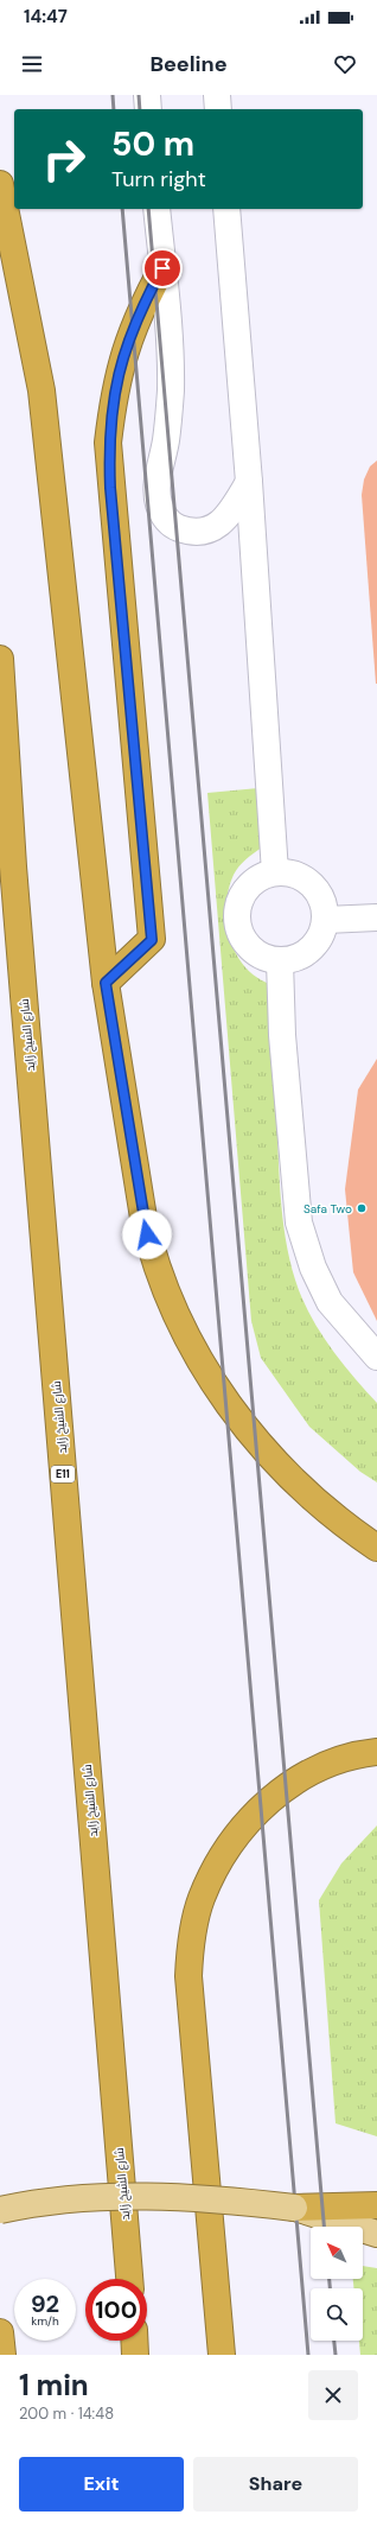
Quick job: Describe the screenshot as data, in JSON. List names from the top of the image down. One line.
{"streets":{"highway":["شارع الشيخ زايد","E11"]},"places":["Safa Two"],"north":"top left","page":{"status":"14:47","header":"Beeline","turn":["50 m","Turn right"],"speed":"92 km/h","limit":"100","heading":["1 min","200 m · 14:48"],"buttons":["Exit","Share"]}}
